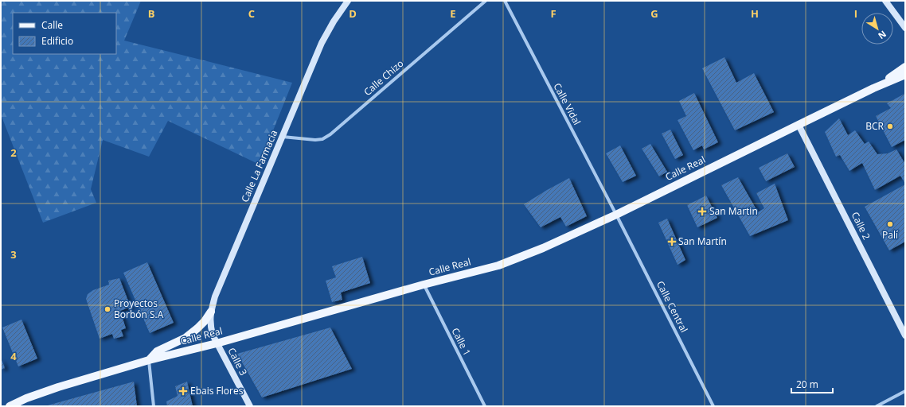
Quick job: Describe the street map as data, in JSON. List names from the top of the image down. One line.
{"streets":{"main road":["Calle La Farmacia","Calle Real","Calle 2","Calle 3"],"street":["Calle Chizo","Calle Vidal","Calle Central","Calle 1"]},"crossings":[["Calle Chizo","Calle La Farmacia"],["Calle Vidal","Calle Real"],["Calle Vidal","Calle Central"],["Calle La Farmacia","Calle Real"],["Calle La Farmacia","Calle 3"],["Calle Real","Calle 2"],["Calle Real","Calle Central"],["Calle Real","Calle 1"],["Calle Real","Calle 3"]],"places":{"other":["BCR","Palí","Proyectos Borbón S.A"],"health":["San Martin","San Martín","Ebais Flores"]},"legend":["Calle","Edificio"],"scale_bar":"20 m","north":"bottom right","grid":{"columns":["B","C","D","E","F","G","H","I"],"rows":["2","3","4"]}}
